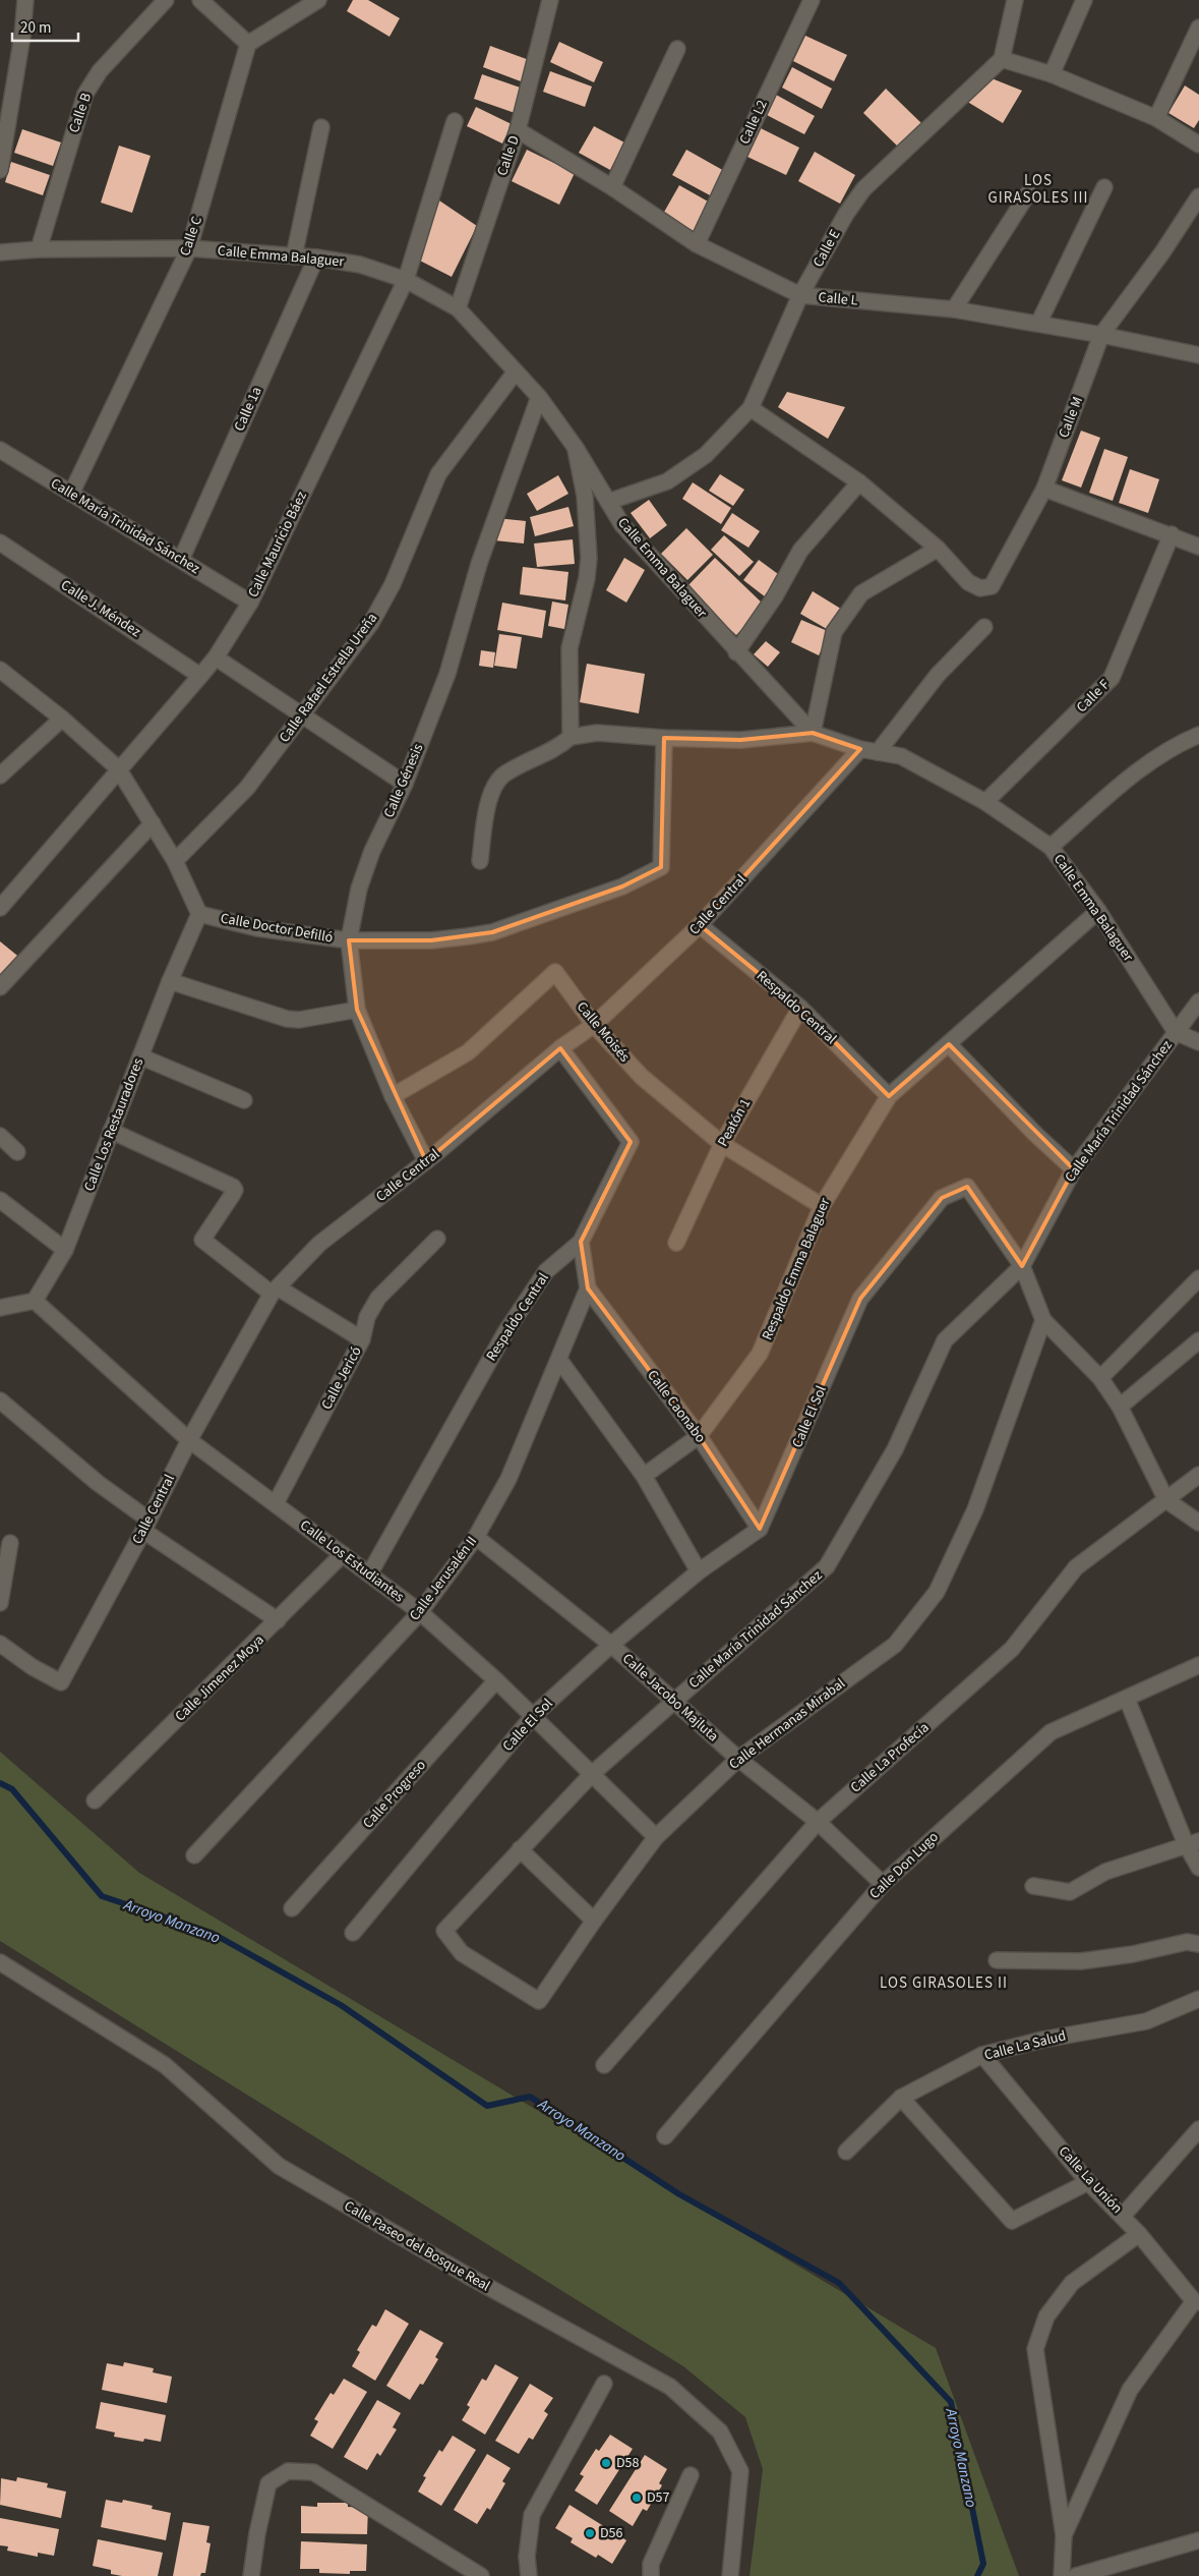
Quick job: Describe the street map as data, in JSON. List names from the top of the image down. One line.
{"streets":{"street":["Calle B","Calle L2","Calle D","Calle C","Calle E","Calle Emma Balaguer","Calle L","Calle 1a","Calle M","Calle María Trinidad Sánchez","Calle Mauricio Báez","Calle J. Méndez","Calle Rafael Estrella Ureña","Calle F","Calle Génesis","Calle Central","Calle Doctor Defilló","Respaldo Central","Calle Moisés","Peatón 1","Calle Los Restauradores","Respaldo Emma Balaguer","Calle Jericó","Calle Caonabo","Calle El Sol","Calle Los Estudiantes","Calle Jerusalén II","Calle Jimenez Moya","Calle Jacobo Majluta","Calle Hermanas Mirabal","Calle La Profecía","Calle Progreso","Calle Don Lugo","Calle La Salud","Calle La Unión","Calle Paseo del Bosque Real"]},"crossings":[["Calle B","Calle Emma Balaguer"],["Calle L2","Calle L"],["Calle D","Calle Emma Balaguer"],["Calle D","Calle L"],["Calle C","Calle Emma Balaguer"],["Calle C","Calle María Trinidad Sánchez"],["Calle E","Calle Emma Balaguer"],["Calle E","Calle L"],["Calle Emma Balaguer","Calle 1a"],["Calle Emma Balaguer","Calle María Trinidad Sánchez"],["Calle Emma Balaguer","Calle Mauricio Báez"],["Calle Emma Balaguer","Calle Rafael Estrella Ureña"],["Calle Emma Balaguer","Calle F"],["Calle Emma Balaguer","Calle Génesis"],["Calle Emma Balaguer","Calle Central"],["Calle Emma Balaguer","Respaldo Emma Balaguer"],["Calle L","Calle M"],["Calle 1a","Calle María Trinidad Sánchez"],["Calle María Trinidad Sánchez","Calle Mauricio Báez"],["Calle María Trinidad Sánchez","Calle El Sol"],["Calle María Trinidad Sánchez","Calle Los Estudiantes"],["Calle María Trinidad Sánchez","Calle Jacobo Majluta"],["Calle María Trinidad Sánchez","Calle Hermanas Mirabal"],["Calle Mauricio Báez","Calle J. Méndez"],["Calle Génesis","Calle Central"],["Calle Génesis","Calle Doctor Defilló"],["Calle Génesis","Calle Moisés"],["Calle Central","Respaldo Central"],["Calle Central","Calle Moisés"],["Calle Central","Calle Jericó"],["Calle Central","Calle Los Estudiantes"],["Calle Doctor Defilló","Calle Los Restauradores"],["Respaldo Central","Peatón 1"],["Respaldo Central","Respaldo Emma Balaguer"],["Respaldo Central","Calle Los Estudiantes"],["Calle Moisés","Peatón 1"],["Calle Moisés","Respaldo Emma Balaguer"],["Calle Los Restauradores","Calle Jericó"],["Calle Los Restauradores","Calle Los Estudiantes"],["Respaldo Emma Balaguer","Calle Caonabo"],["Calle Jericó","Calle Los Estudiantes"],["Calle Caonabo","Calle El Sol"],["Calle Caonabo","Calle Jerusalén II"],["Calle El Sol","Calle Los Estudiantes"],["Calle El Sol","Calle Jacobo Majluta"],["Calle El Sol","Calle Hermanas Mirabal"],["Calle El Sol","Calle La Profecía"],["Calle Los Estudiantes","Calle Jerusalén II"],["Calle Los Estudiantes","Calle Jimenez Moya"],["Calle Los Estudiantes","Calle Hermanas Mirabal"],["Calle Los Estudiantes","Calle Progreso"],["Calle Jerusalén II","Calle Jacobo Majluta"],["Calle Jacobo Majluta","Calle Hermanas Mirabal"],["Calle Jacobo Majluta","Calle La Profecía"],["Calle Jacobo Majluta","Calle Don Lugo"],["Calle La Salud","Calle La Unión"]],"districts":["LOS GIRASOLES III","LOS GIRASOLES II"],"water":["Arroyo Manzano"],"places":["D58","D57","D56"],"scale_bar":"20 m"}
